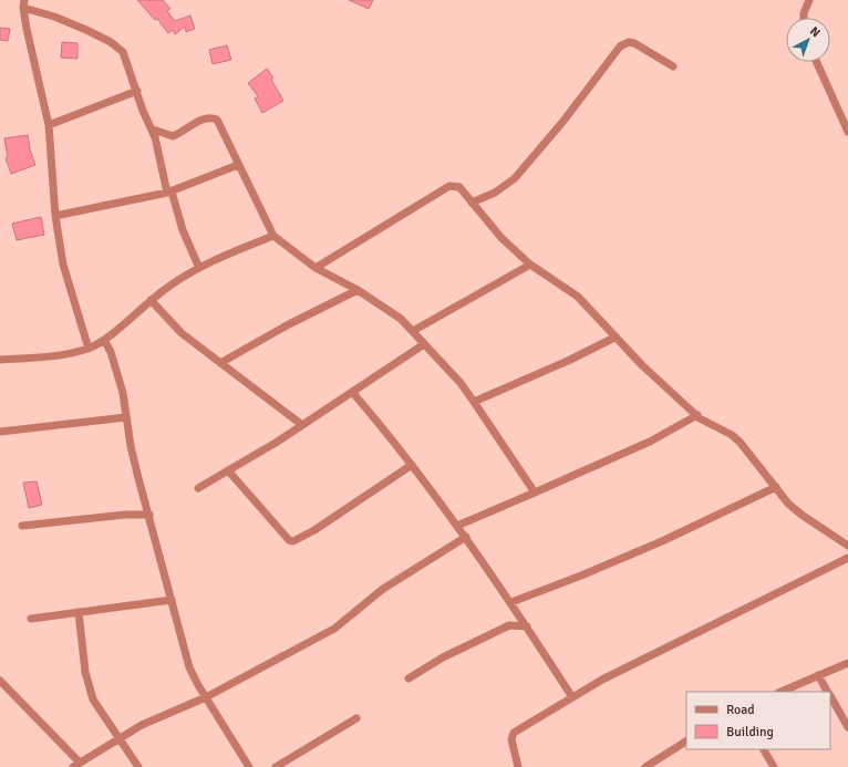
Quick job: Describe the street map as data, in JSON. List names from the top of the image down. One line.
{"legend":["Road","Building"],"north":"top right"}
